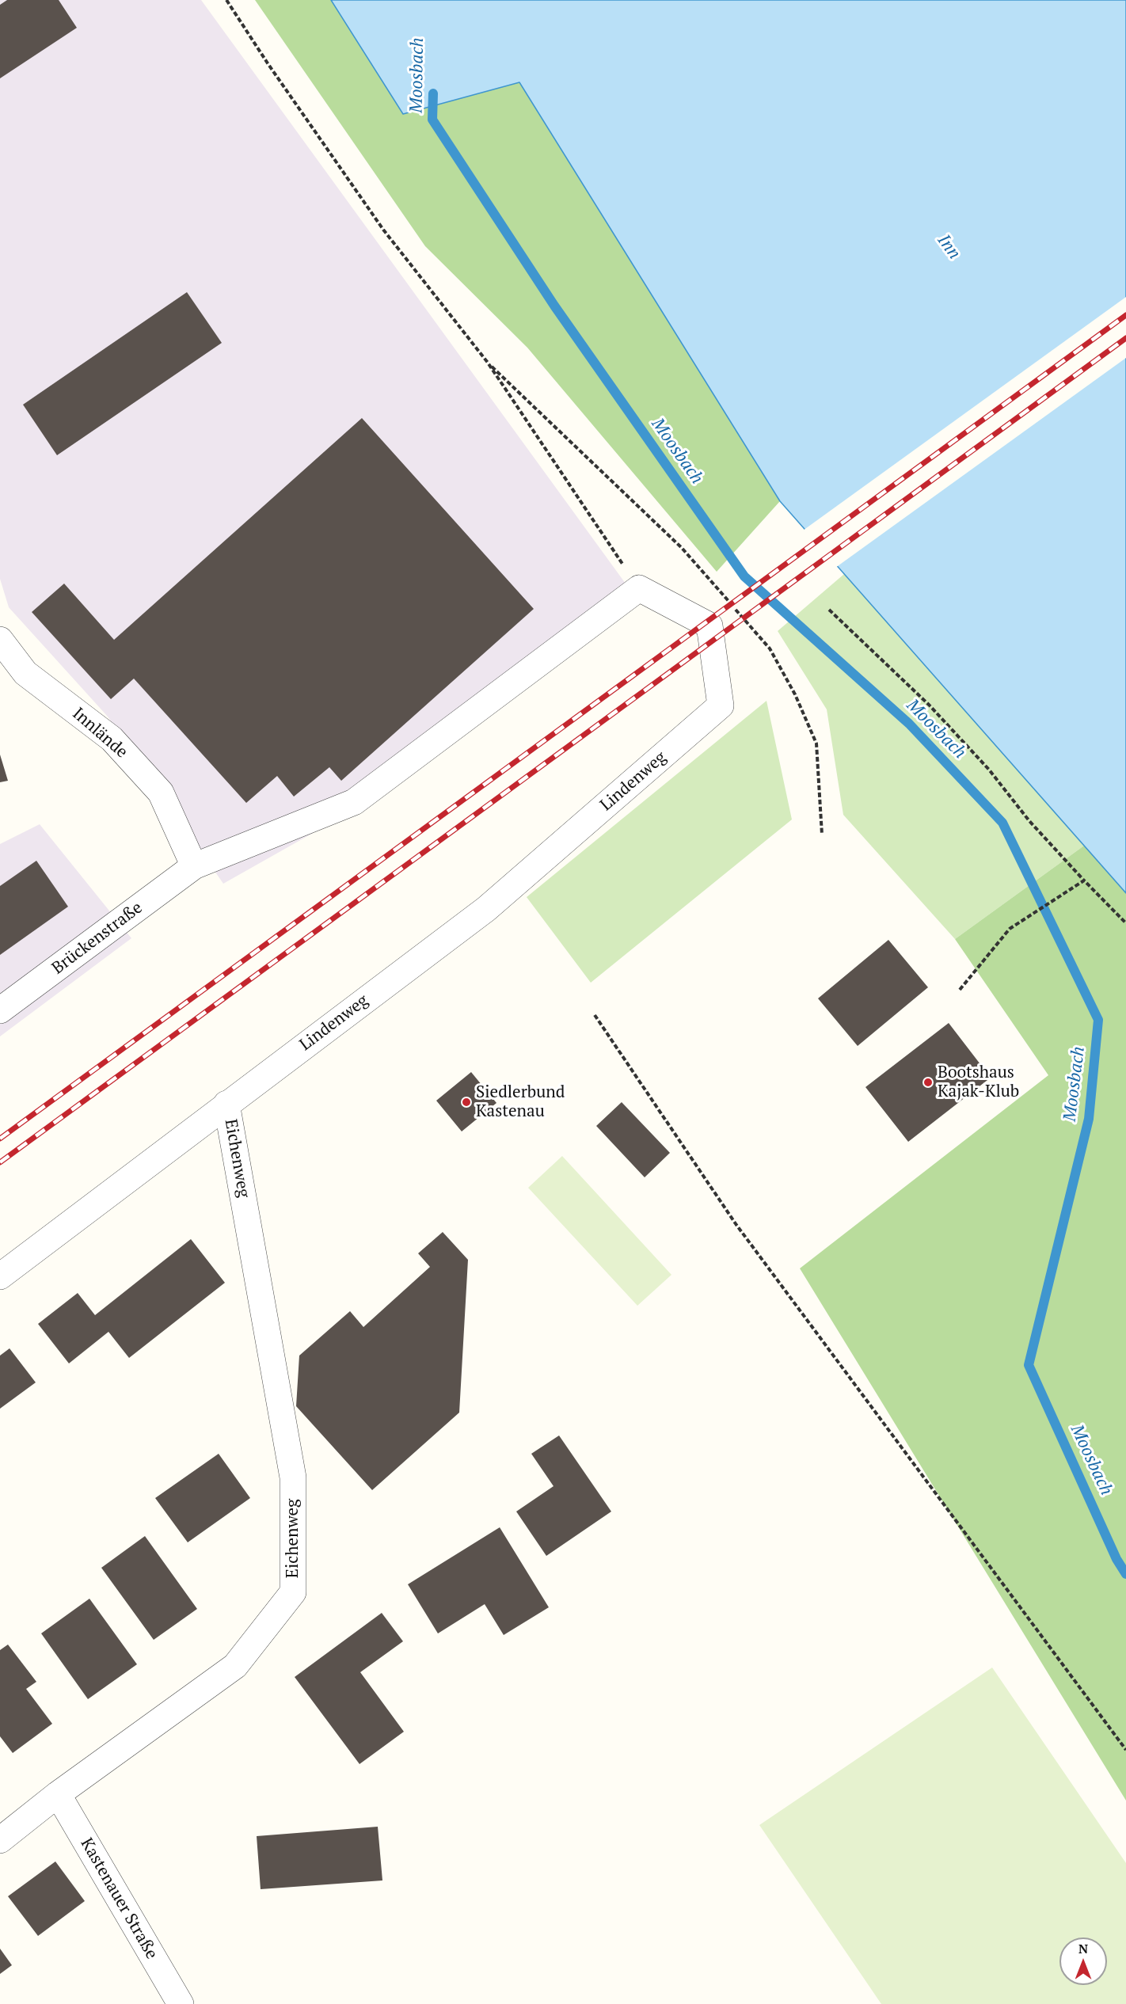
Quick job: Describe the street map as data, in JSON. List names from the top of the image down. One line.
{"streets":{"street":["Innlände","Lindenweg","Brückenstraße","Eichenweg","Kastenauer Straße"]},"crossings":[["Innlände","Brückenstraße"],["Lindenweg","Eichenweg"],["Eichenweg","Kastenauer Straße"]],"water":["Moosbach","Inn"],"places":["Bootshaus Kajak-Klub","Siedlerbund Kastenau"],"north":"top"}
